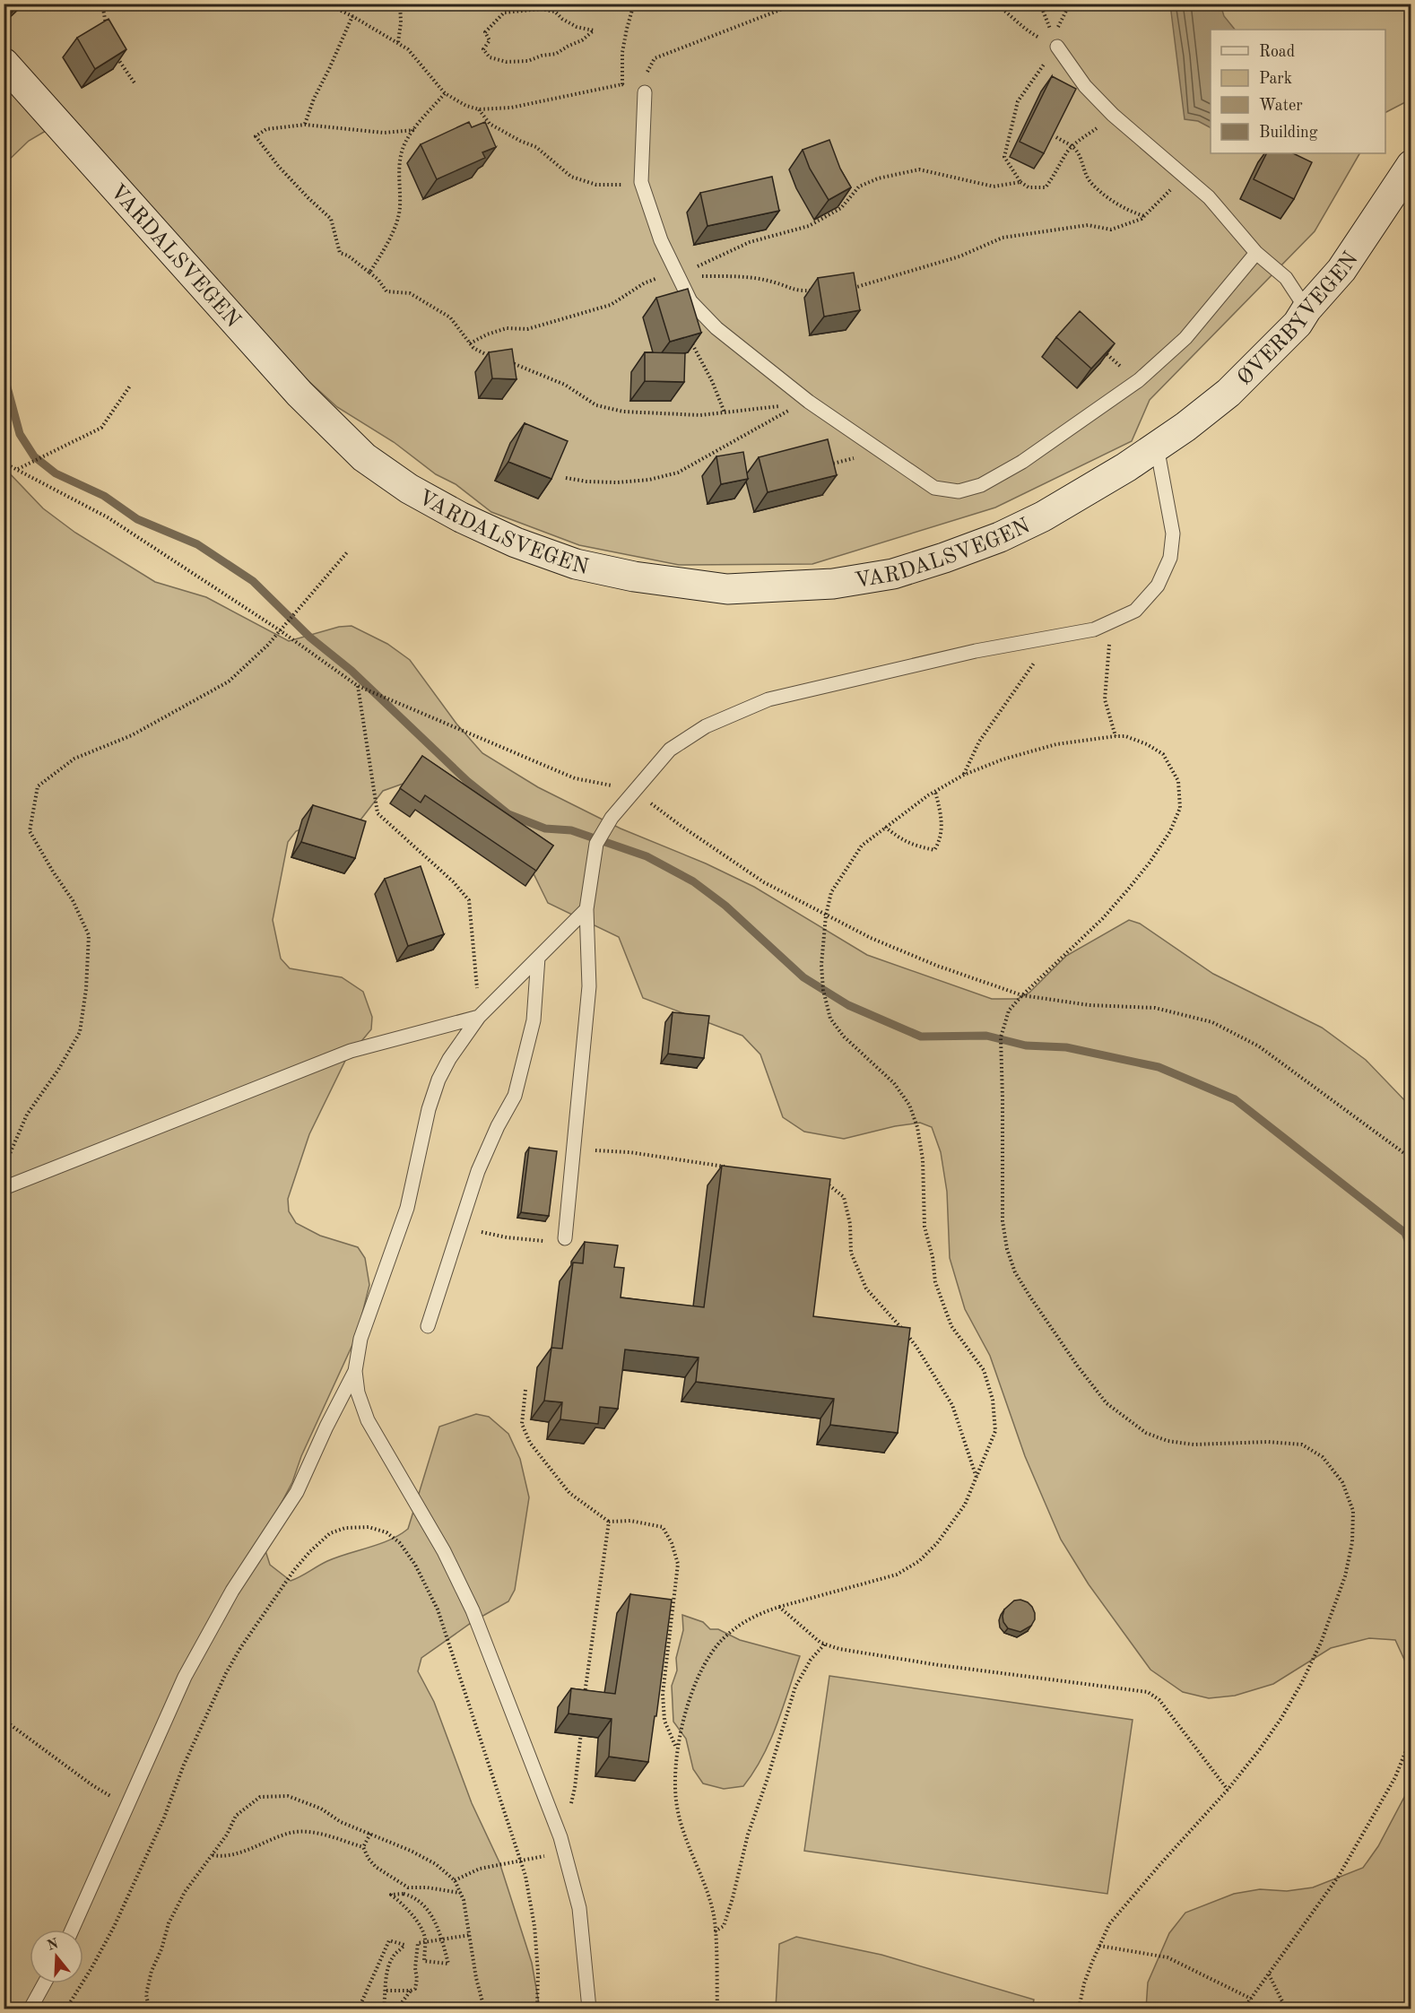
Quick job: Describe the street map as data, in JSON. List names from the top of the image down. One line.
{"streets":{"main road":["VARDALSVEGEN","ØVERBYVEGEN"]},"crossings":[["VARDALSVEGEN","ØVERBYVEGEN"]],"legend":["Road","Park","Water","Building"],"north":"top"}
